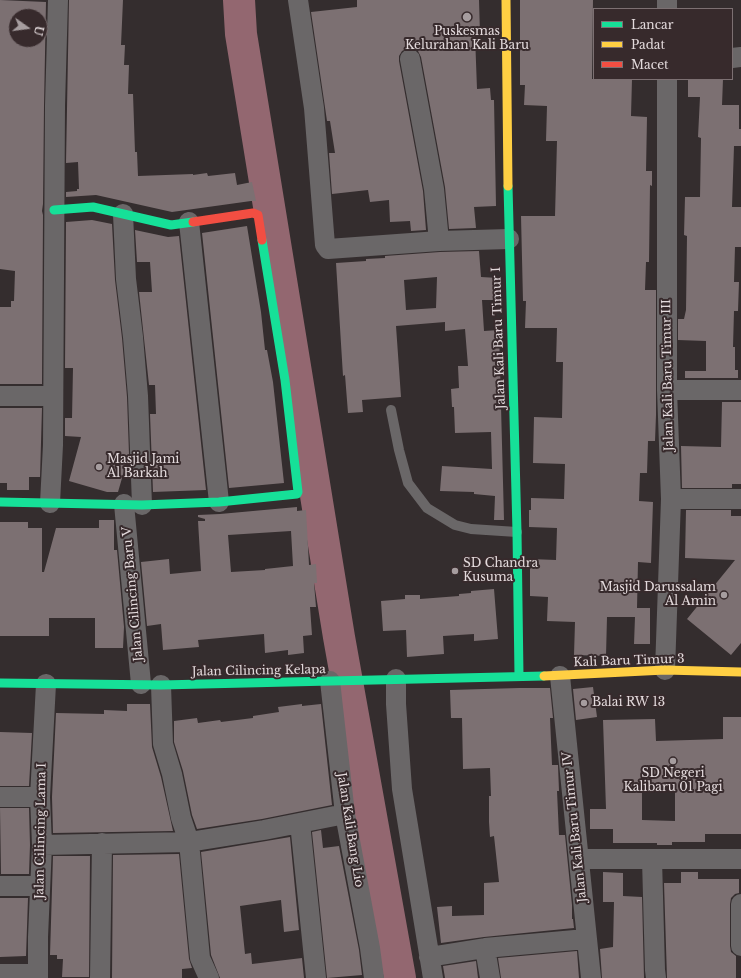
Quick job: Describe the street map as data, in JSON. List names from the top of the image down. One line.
{"streets":{"street":["Jalan Kali Baru Timur I","Jalan Kali Baru Timur III","Jalan Cilincing Baru V","Kali Baru Timur 3","Jalan Cilincing Kelapa","Jalan Kali Baru Timur IV","Jalan Kali Bang Lio","Jalan Cilincing Lama I"]},"crossings":[["Jalan Kali Baru Timur I","Kali Baru Timur 3"],["Jalan Kali Baru Timur I","Jalan Cilincing Kelapa"],["Jalan Kali Baru Timur III","Kali Baru Timur 3"],["Jalan Cilincing Baru V","Jalan Cilincing Kelapa"],["Kali Baru Timur 3","Jalan Cilincing Kelapa"],["Kali Baru Timur 3","Jalan Kali Baru Timur IV"],["Jalan Cilincing Kelapa","Jalan Kali Bang Lio"],["Jalan Cilincing Kelapa","Jalan Cilincing Lama I"]],"places":["Puskesmas Kelurahan Kali Baru","Masjid Jami Al Barkah","SD Chandra Kusuma","Masjid Darussalam Al Amin","Balai RW 13","SD Negeri Kalibaru 01 Pagi"],"legend":["Lancar","Padat","Macet"],"north":"right"}
